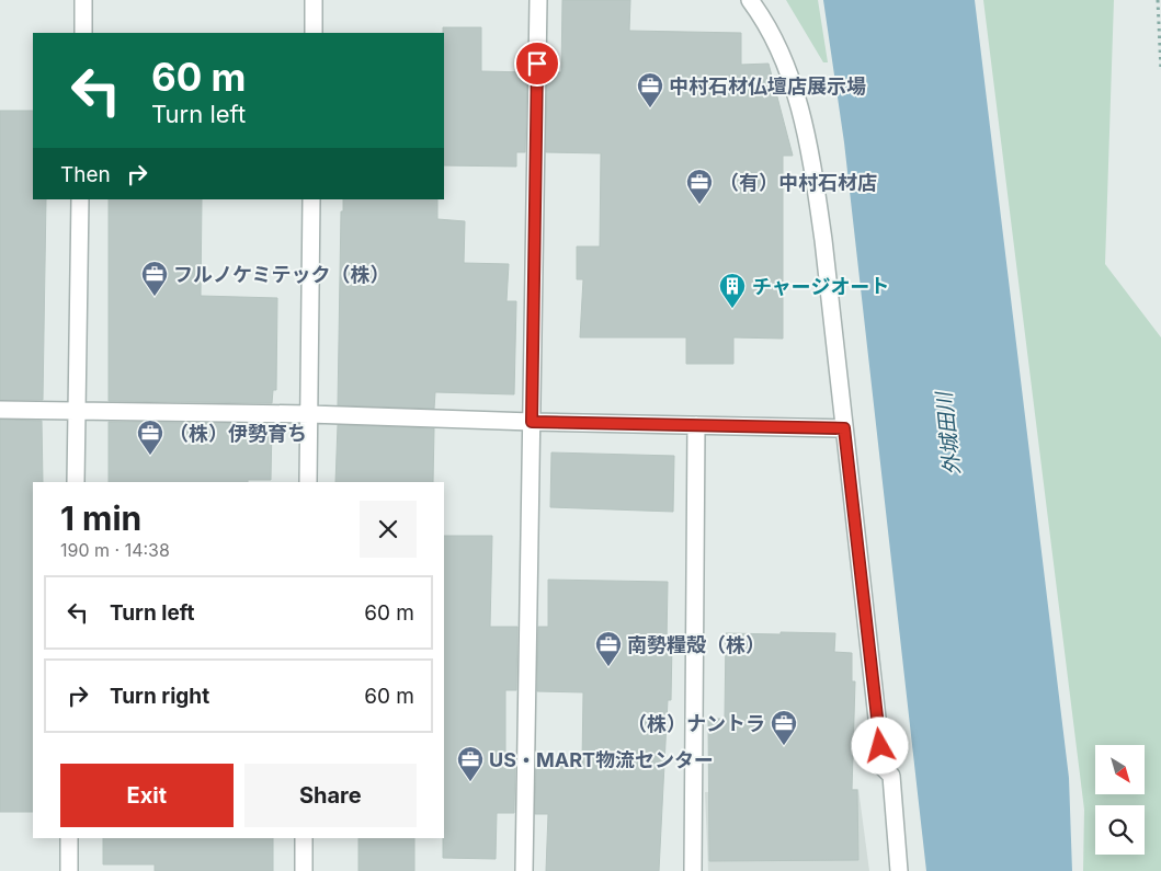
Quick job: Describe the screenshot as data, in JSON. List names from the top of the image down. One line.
{"water":["外城田川"],"places":{"office":["中村石材仏壇店展示場","（有）中村石材店","フルノケミテック（株）","（株）伊勢育ち","南勢糧殻（株）","（株）ナントラ","US・MART物流センター"],"building":["チャージオート"]},"north":"bottom right","page":{"turn":["60 m","Turn left"],"then":"Then","heading":["1 min","190 m · 14:38"],"list":[{"name":"Turn left","value":"60 m"},{"name":"Turn right","value":"60 m"}],"buttons":["Exit","Share"]}}
